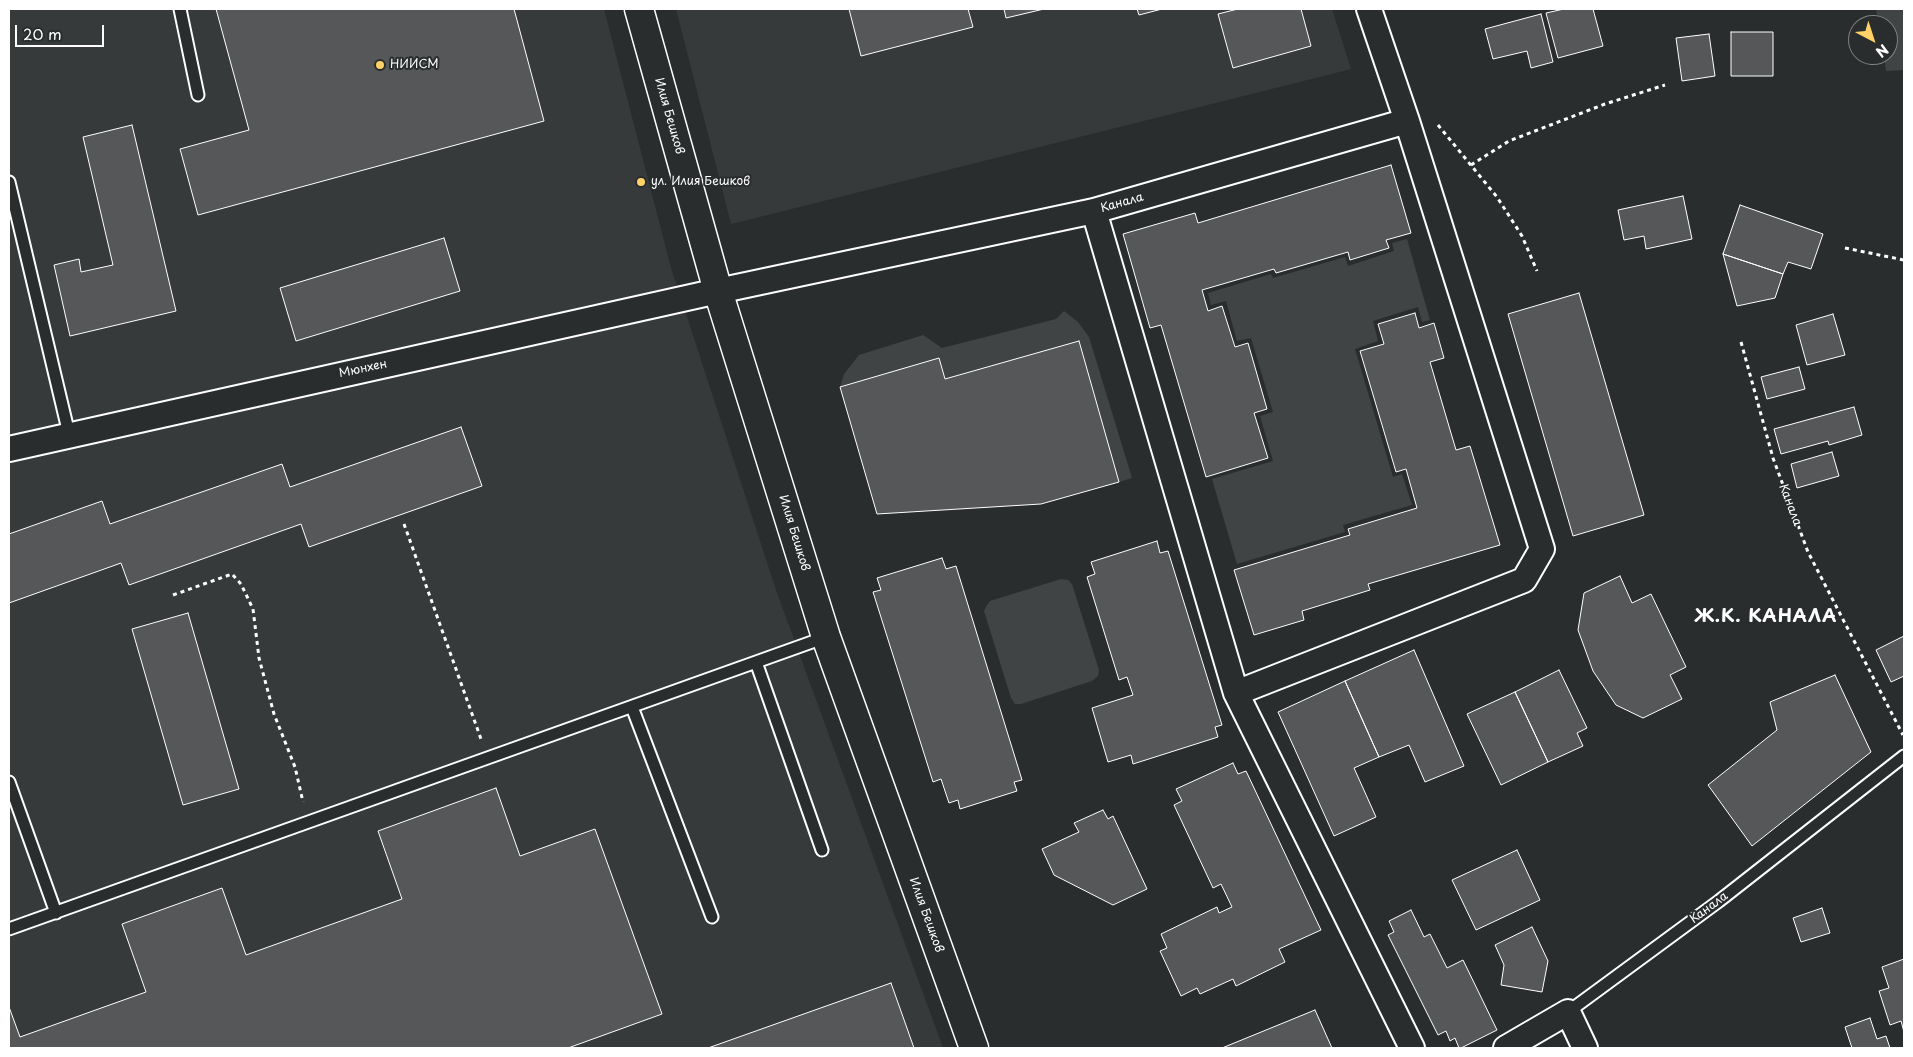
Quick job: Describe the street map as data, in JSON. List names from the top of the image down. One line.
{"streets":{"street":["Илия Бешков","Канала","Мюнхен"]},"crossings":[["Илия Бешков","Канала"],["Илия Бешков","Мюнхен"],["Канала","Мюнхен"]],"districts":["Ж.К. КАНАЛА"],"places":["НИИСМ","ул. Илия Бешков"],"scale_bar":"20 m","north":"bottom right"}
